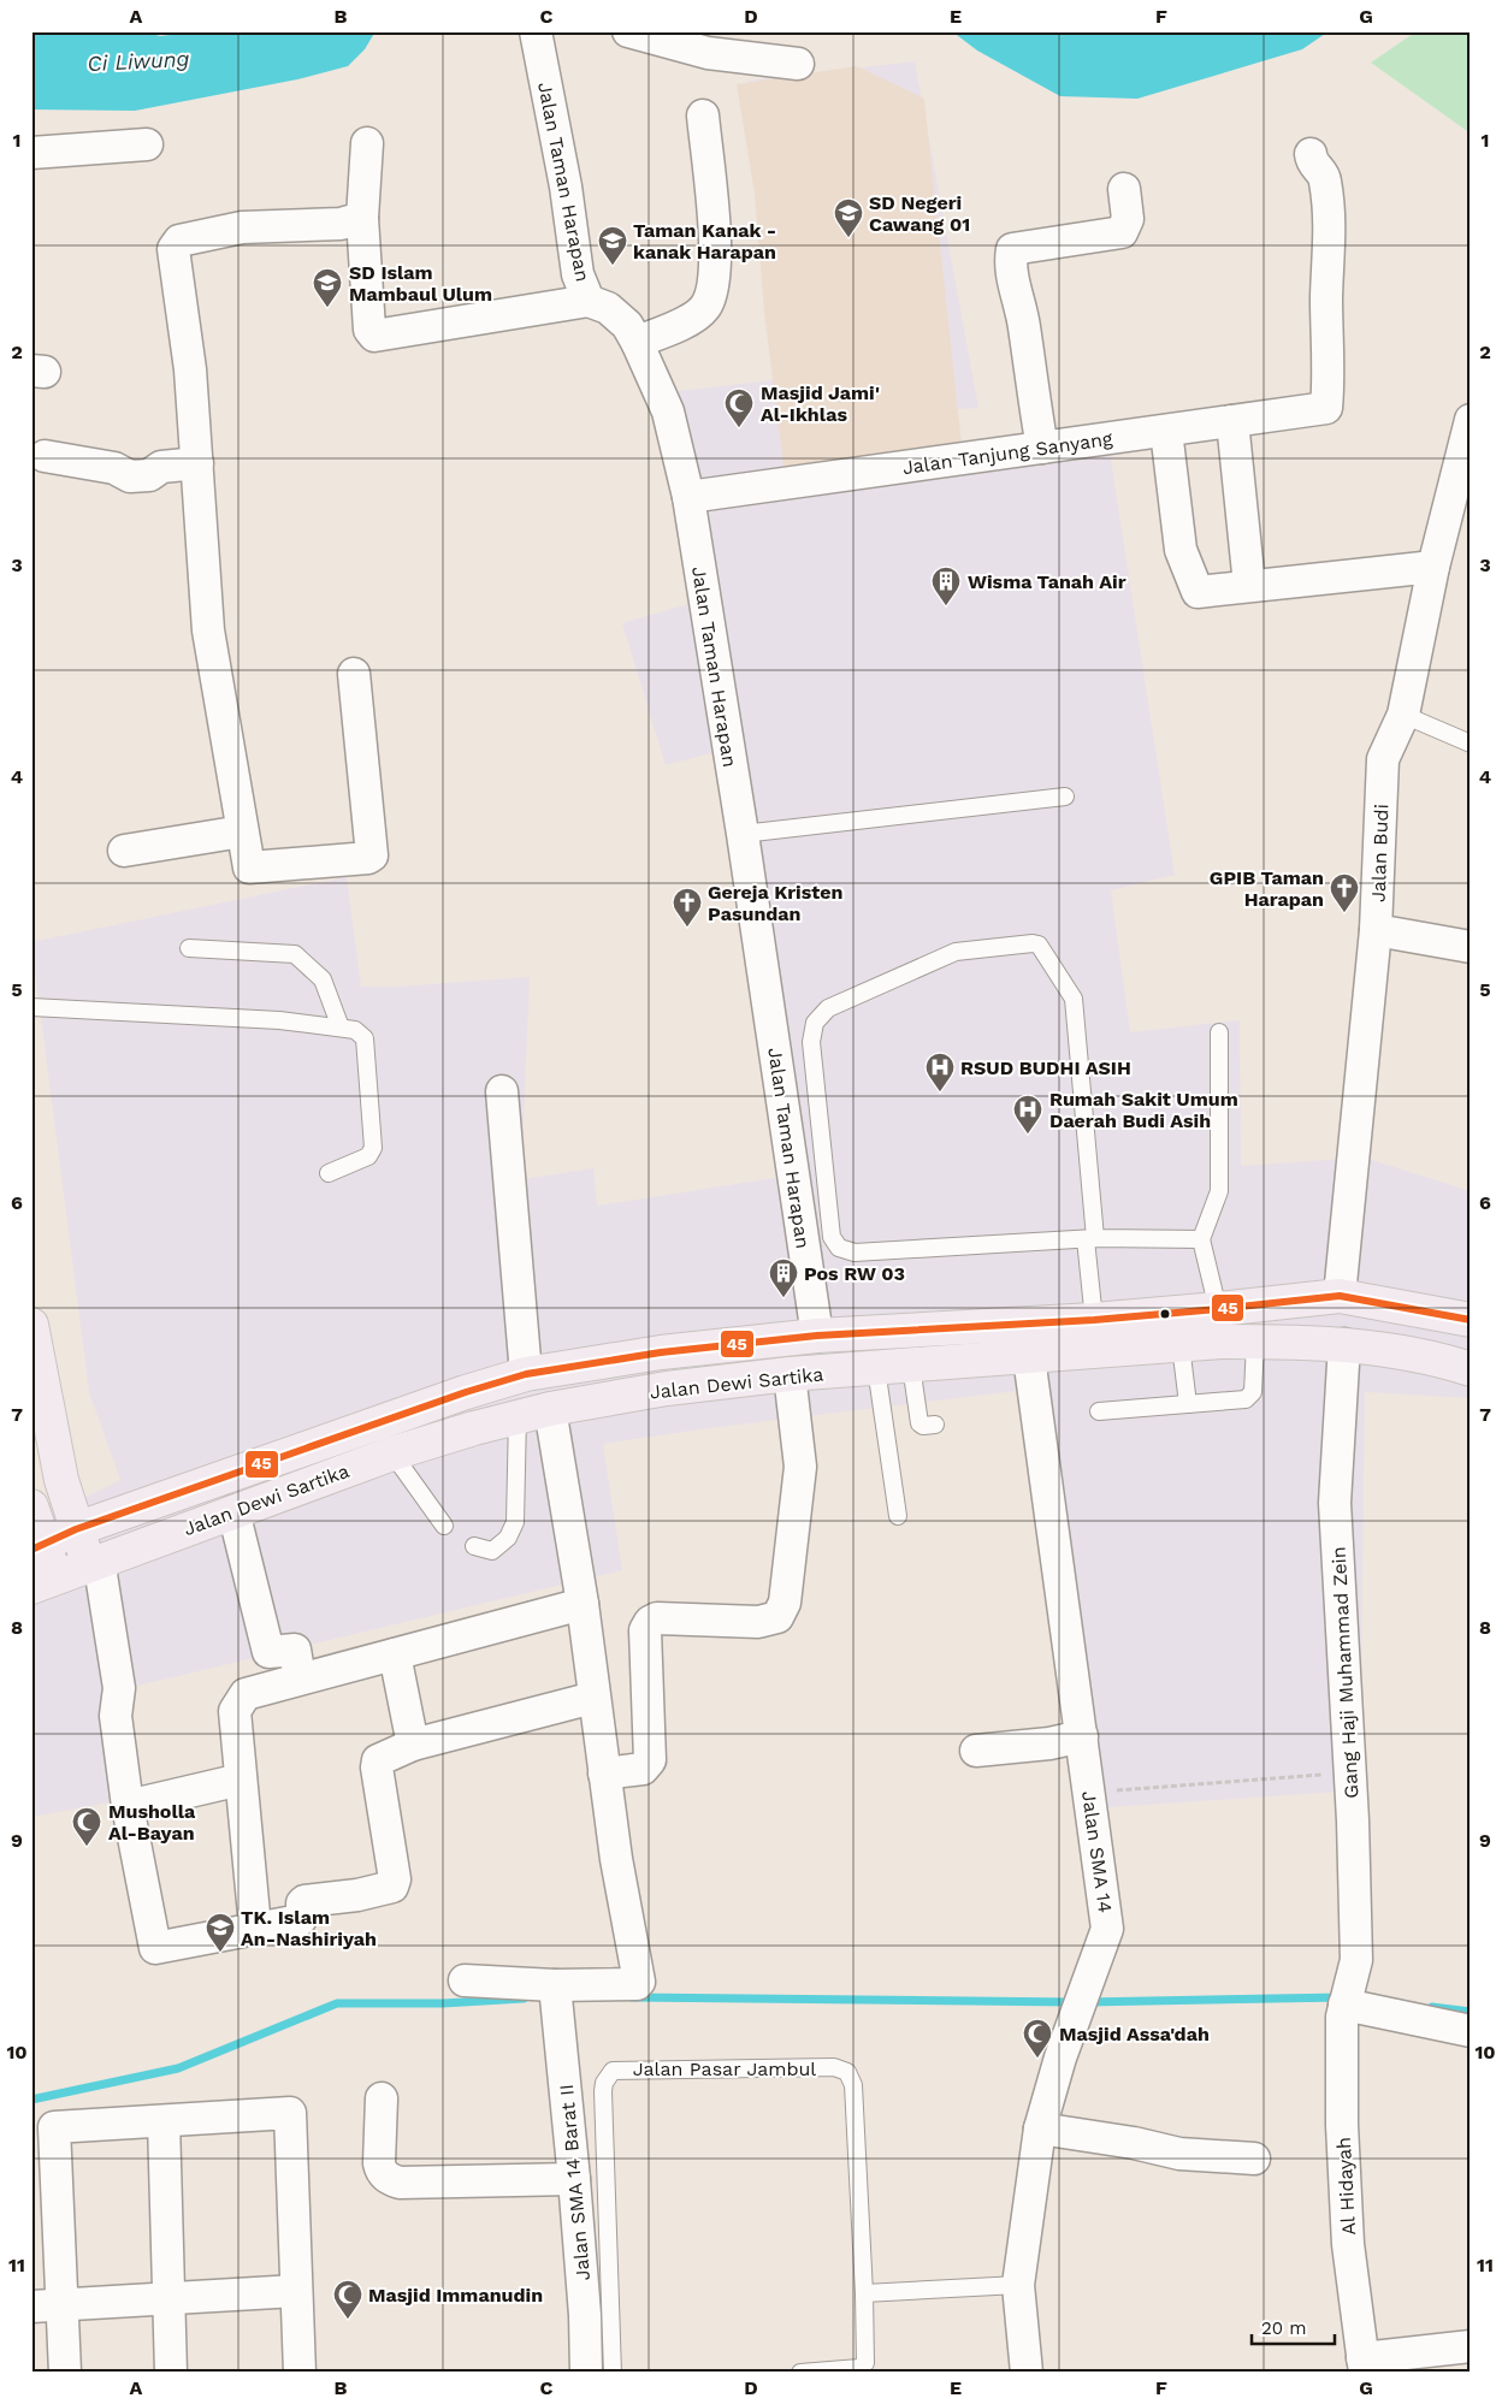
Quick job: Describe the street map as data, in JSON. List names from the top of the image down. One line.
{"streets":{"main road":["Jalan Dewi Sartika"],"street":["Jalan Taman Harapan","Jalan Tanjung Sanyang","Jalan Budi","Gang Haji Muhammad Zein","Jalan SMA 14","Jalan SMA 14 Barat II","Al Hidayah"],"lane":["Jalan Pasar Jambul"]},"crossings":[["Jalan Taman Harapan","Jalan Tanjung Sanyang"],["Jalan Taman Harapan","Jalan Dewi Sartika"],["Jalan Budi","Jalan Dewi Sartika"],["Jalan Dewi Sartika","Gang Haji Muhammad Zein"],["Jalan Dewi Sartika","Jalan SMA 14"],["Gang Haji Muhammad Zein","Al Hidayah"]],"water":["Ci Liwung"],"places":{"school or university":["SD Negeri Cawang 01","Taman Kanak - kanak Harapan","SD Islam Mambaul Ulum","TK. Islam An-Nashiriyah"],"mosque":["Masjid Jami' Al-Ikhlas","Musholla Al-Bayan","Masjid Assa'dah","Masjid Immanudin"],"building":["Wisma Tanah Air","Pos RW 03"],"church":["GPIB Taman Harapan","Gereja Kristen Pasundan"],"hospital":["RSUD BUDHI ASIH","Rumah Sakit Umum Daerah Budi Asih"]},"lines":["transit line 45"],"scale_bar":"20 m","grid":{"columns":["A","B","C","D","E","F","G"],"rows":["1","2","3","4","5","6","7","8","9","10","11"]}}
